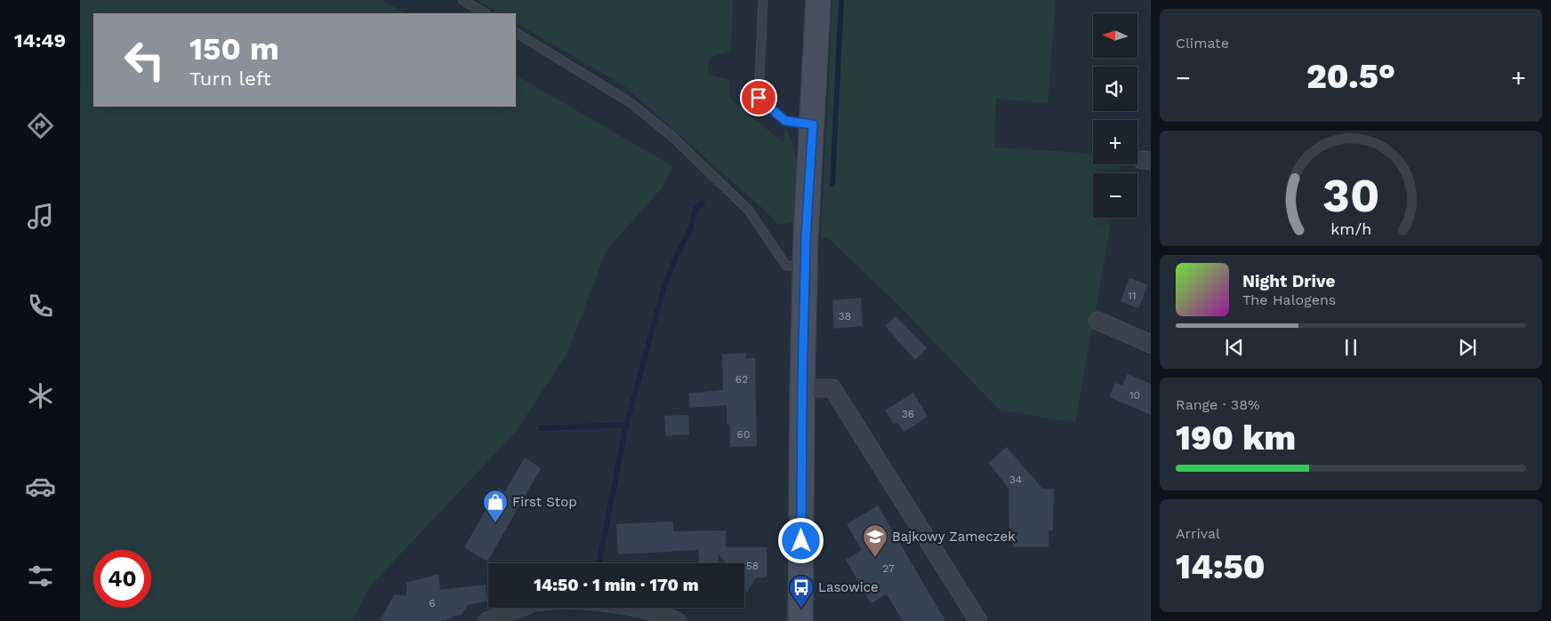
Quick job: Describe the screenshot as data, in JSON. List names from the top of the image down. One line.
{"places":{"shop":["First Stop"],"school or university":["Bajkowy Zameczek"],"bus stop":["Lasowice"]},"house_numbers":["11","38","62","10","36","60","34","58","27","6"],"north":"left","page":{"tabs":"14:49","tile":["Climate",["Range · 38%","190 km"],["Arrival","14:50"]],"map_buttons":["+","−"],"turn":["150 m","Turn left"],"heat":["−","20.5°","+"],"song":["Night Drive","The Halogens"],"limit":"40","trip":"14:50 · 1 min · 170 m","gauge":["30","km/h"]}}
